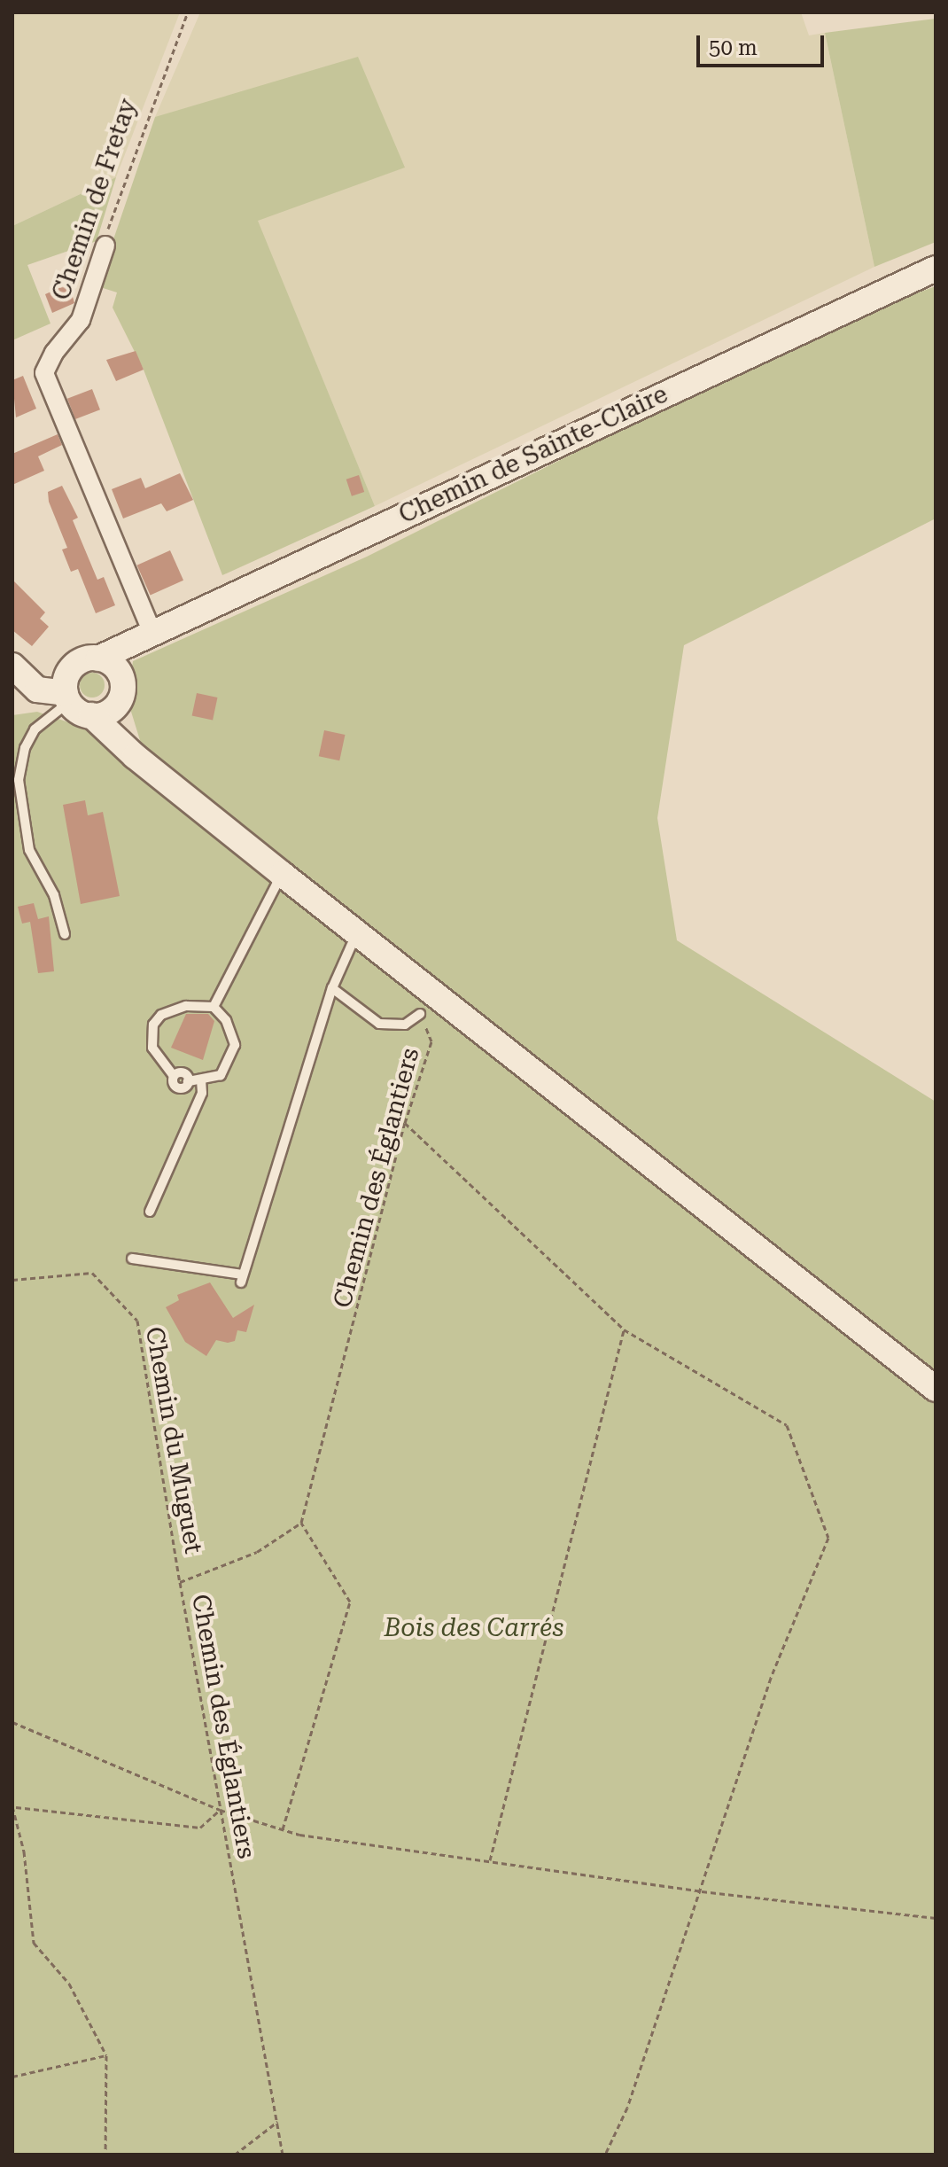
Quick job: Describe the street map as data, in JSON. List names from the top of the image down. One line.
{"streets":{"main road":["Chemin de Sainte-Claire"],"street":["Chemin de Fretay"],"path":["Chemin des Églantiers","Chemin du Muguet"]},"crossings":[["Chemin de Fretay","Chemin de Sainte-Claire"],["Chemin des Églantiers","Chemin du Muguet"]],"parks":["Bois des Carrés"],"scale_bar":"50 m"}
